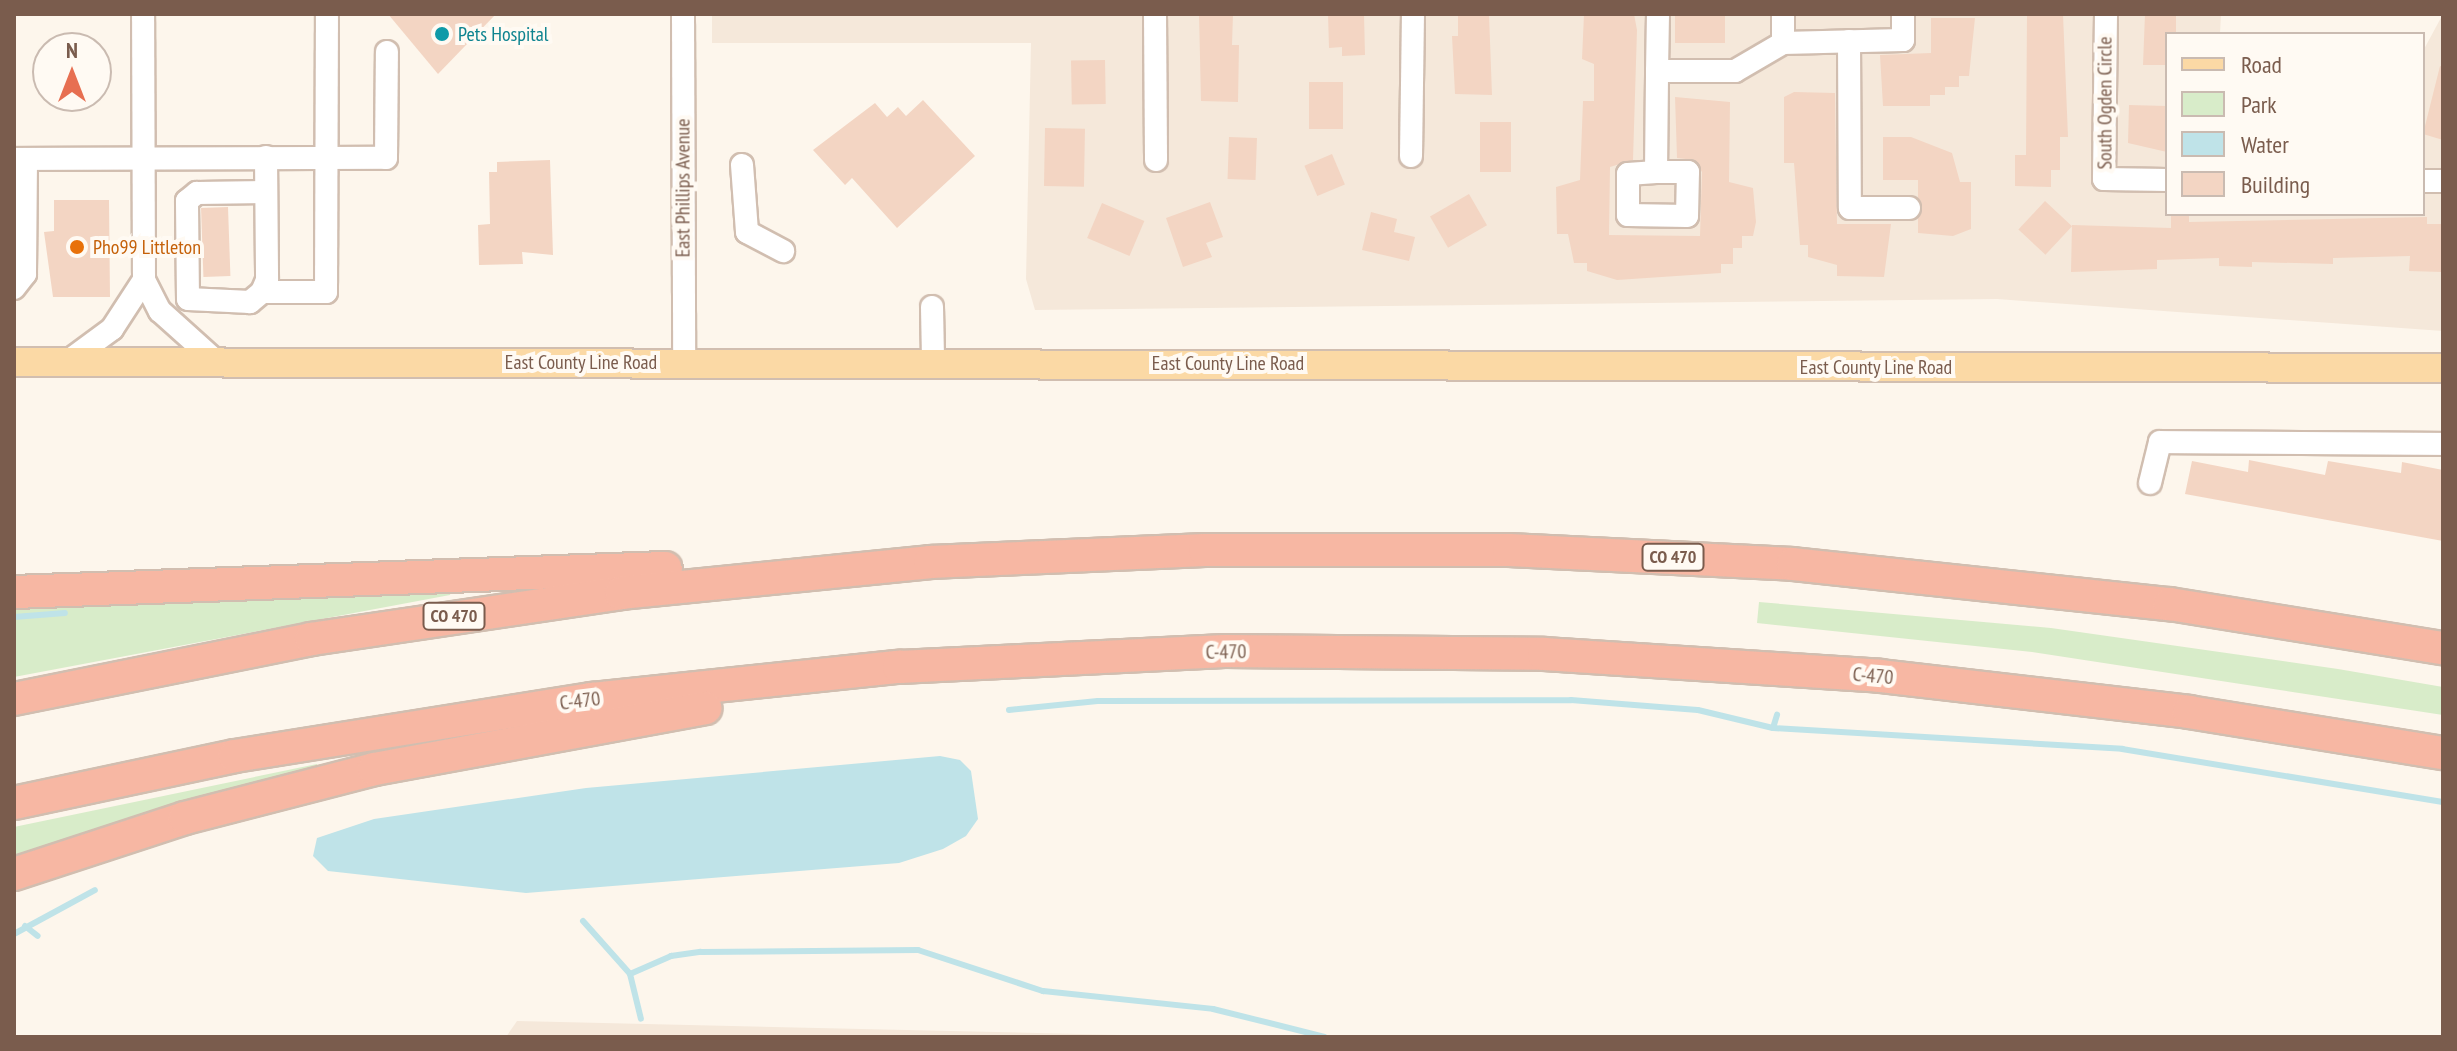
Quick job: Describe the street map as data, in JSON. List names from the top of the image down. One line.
{"streets":{"highway":["CO 470","C-470"],"main road":["East County Line Road"],"street":["South Ogden Circle","East Phillips Avenue"]},"crossings":[["East Phillips Avenue","East County Line Road"]],"places":["Pets Hospital","Pho99 Littleton"],"legend":["Road","Park","Water","Building"],"north":"top"}
